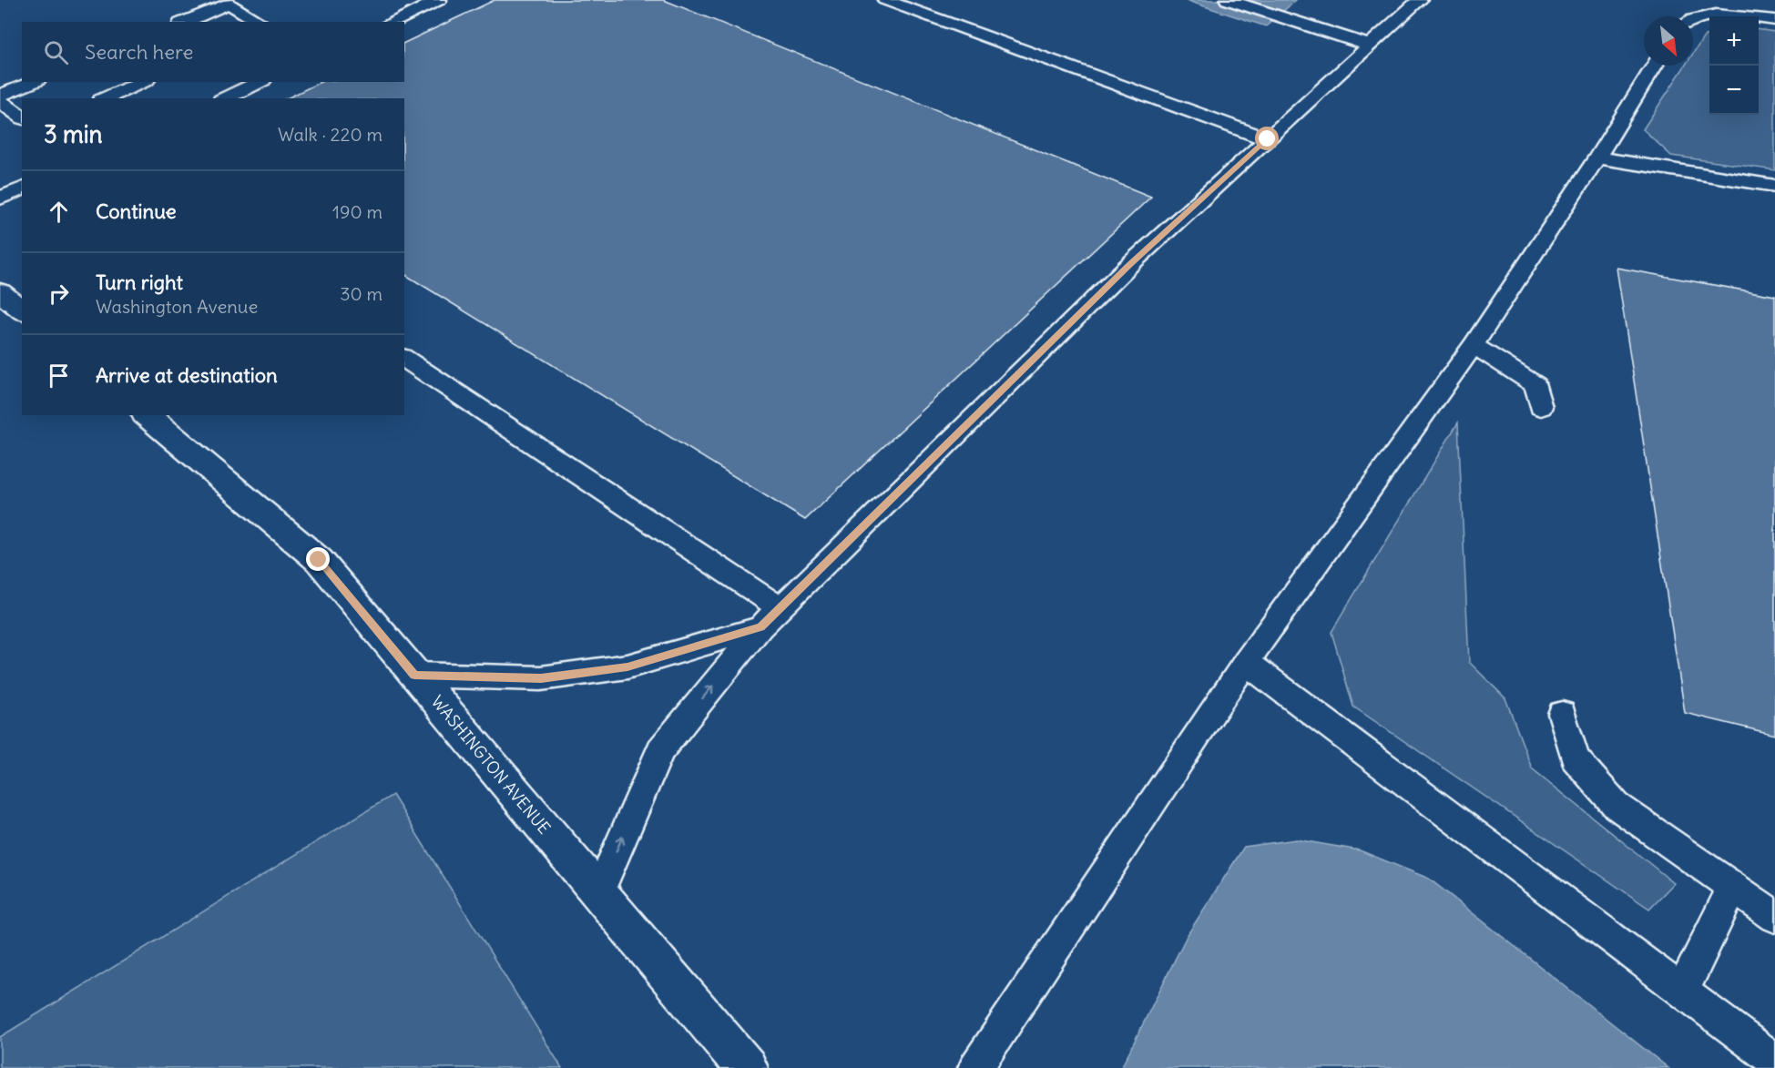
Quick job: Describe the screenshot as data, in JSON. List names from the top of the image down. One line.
{"streets":{"main road":["WASHINGTON AVENUE"]},"north":"bottom right","page":{"map_buttons":["+","−"],"search":"Search here","heading":["3 min","Walk · 220 m"],"list":[["Continue","190 m"],["Turn right","Washington Avenue","30 m"],"Arrive at destination"]}}
